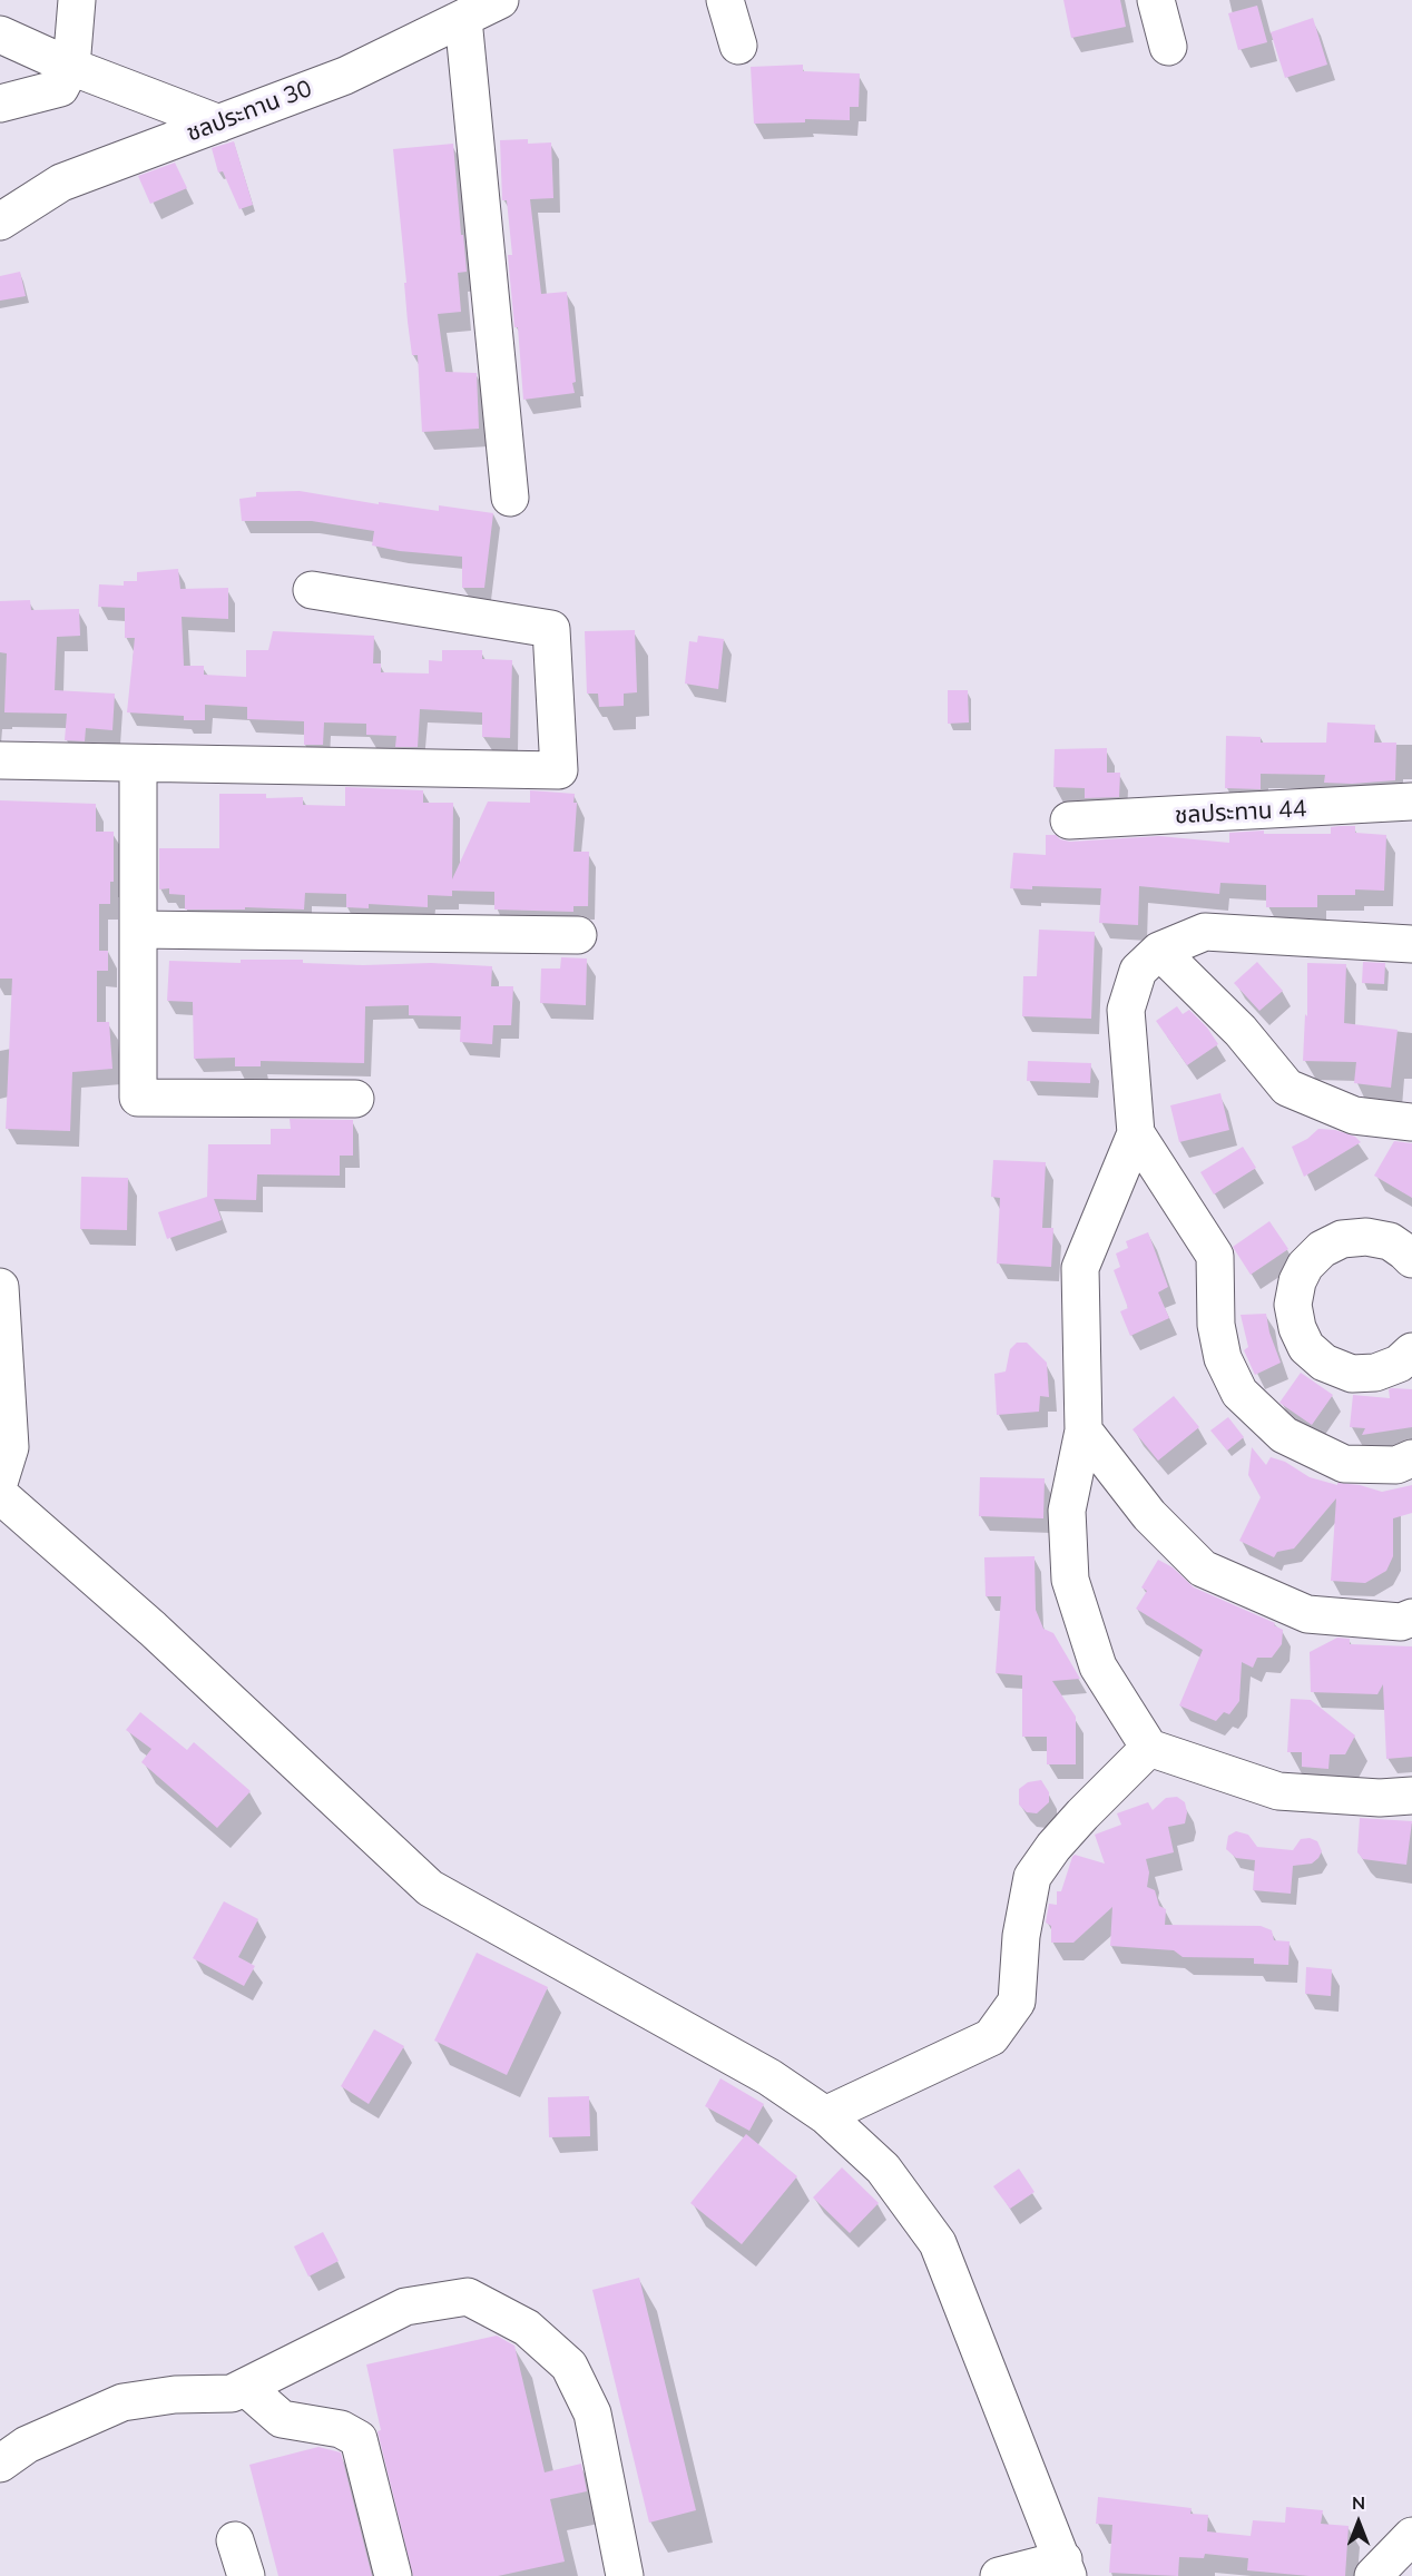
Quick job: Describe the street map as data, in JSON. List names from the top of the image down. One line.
{"streets":{"street":["ชลประทาน 30","ชลประทาน 44"]},"north":"top"}
